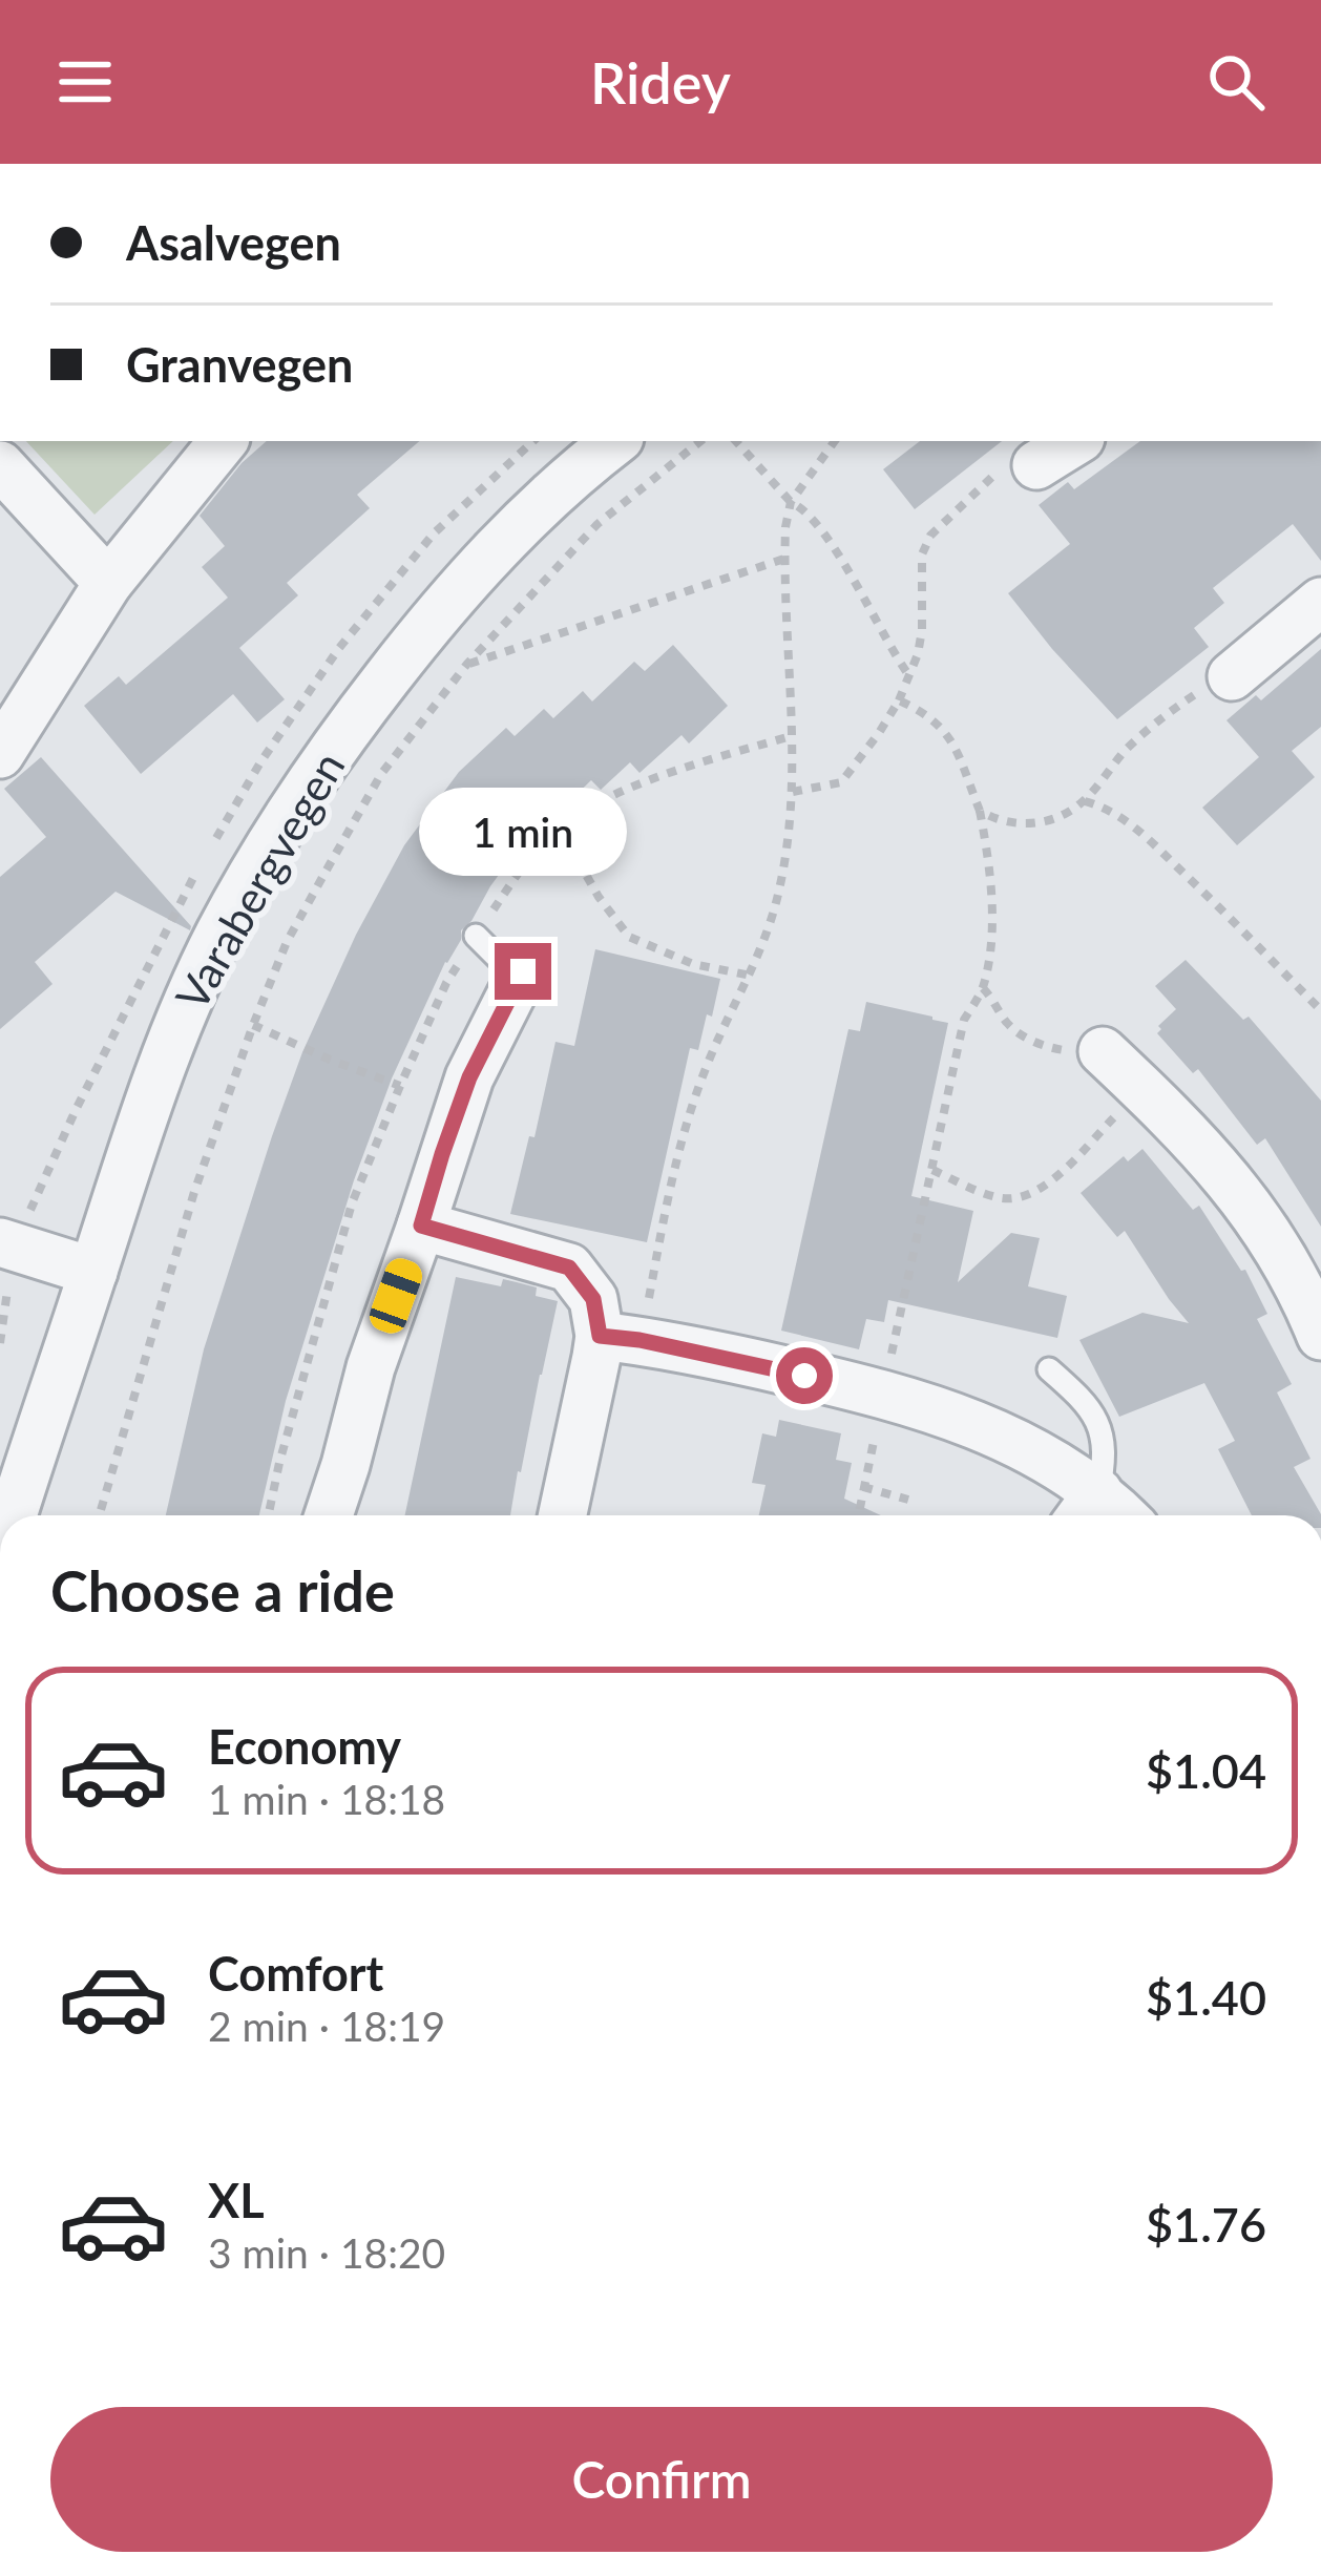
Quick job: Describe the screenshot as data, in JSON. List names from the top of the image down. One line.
{"streets":{"street":["Varabergvegen"]},"page":{"header":"Ridey","banner":["Asalvegen","Granvegen"],"bubble":"1 min","heading":"Choose a ride","list":[{"name":"Economy","note":"1 min · 18:18","value":"$1.04"},{"name":"Comfort","note":"2 min · 18:19","value":"$1.40"},{"name":"XL","note":"3 min · 18:20","value":"$1.76"}],"buttons":"Confirm"}}
